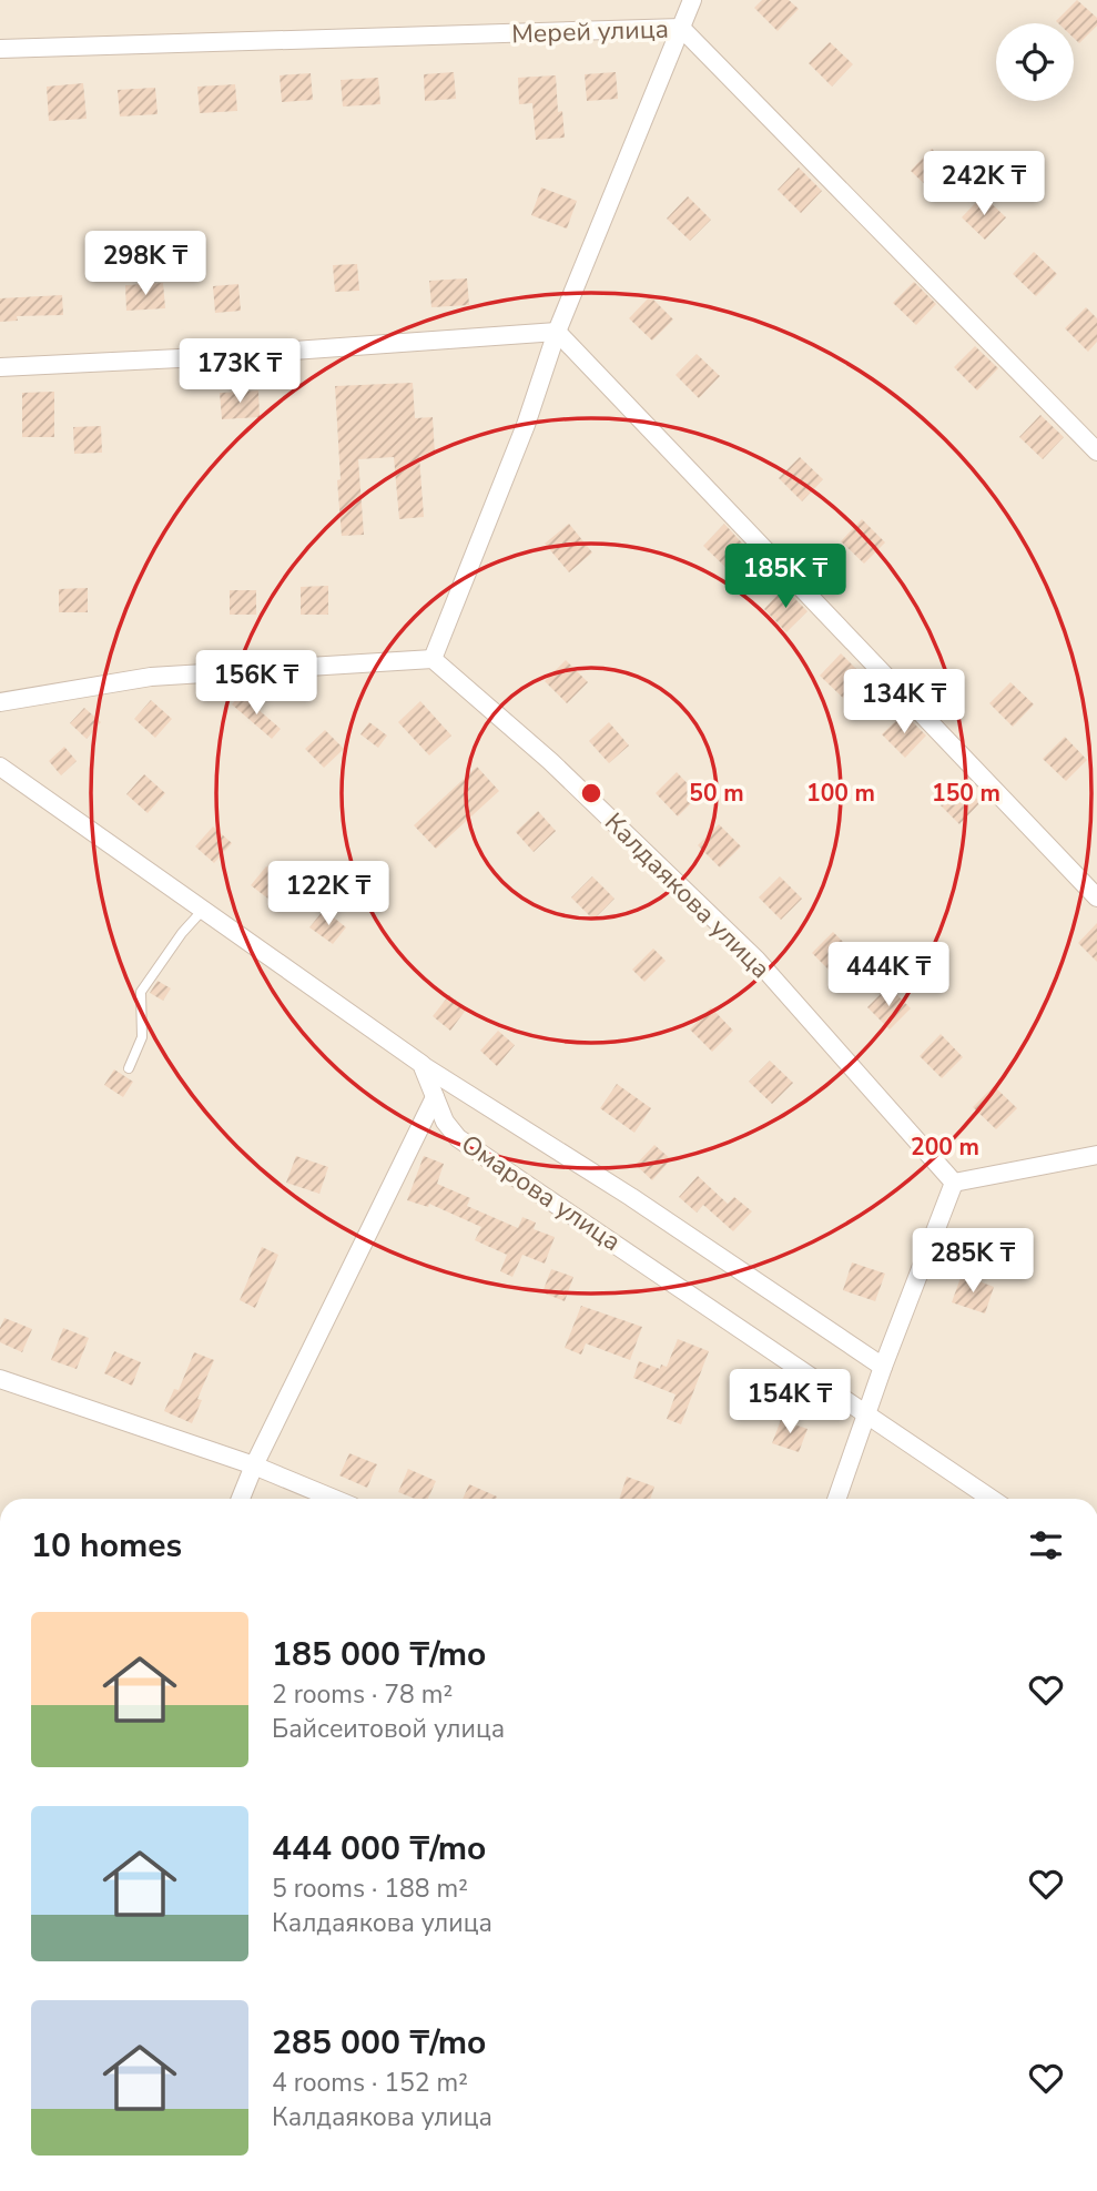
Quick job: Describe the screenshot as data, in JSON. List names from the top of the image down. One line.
{"streets":{"street":["Мерей улица","Калдаякова улица","Омарова улица"]},"page":{"price":["242K ₸","298K ₸","173K ₸","185K ₸","156K ₸","134K ₸","122K ₸","444K ₸","285K ₸","154K ₸"],"heading":"10 homes","list":[{"name":"185 000 ₸/mo","note":"2 rooms · 78 m² · Байсеитовой улица"},{"name":"444 000 ₸/mo","note":"5 rooms · 188 m² · Калдаякова улица"},{"name":"285 000 ₸/mo","note":"4 rooms · 152 m² · Калдаякова улица"}]},"rings":["50 m","100 m","150 m","200 m"]}
